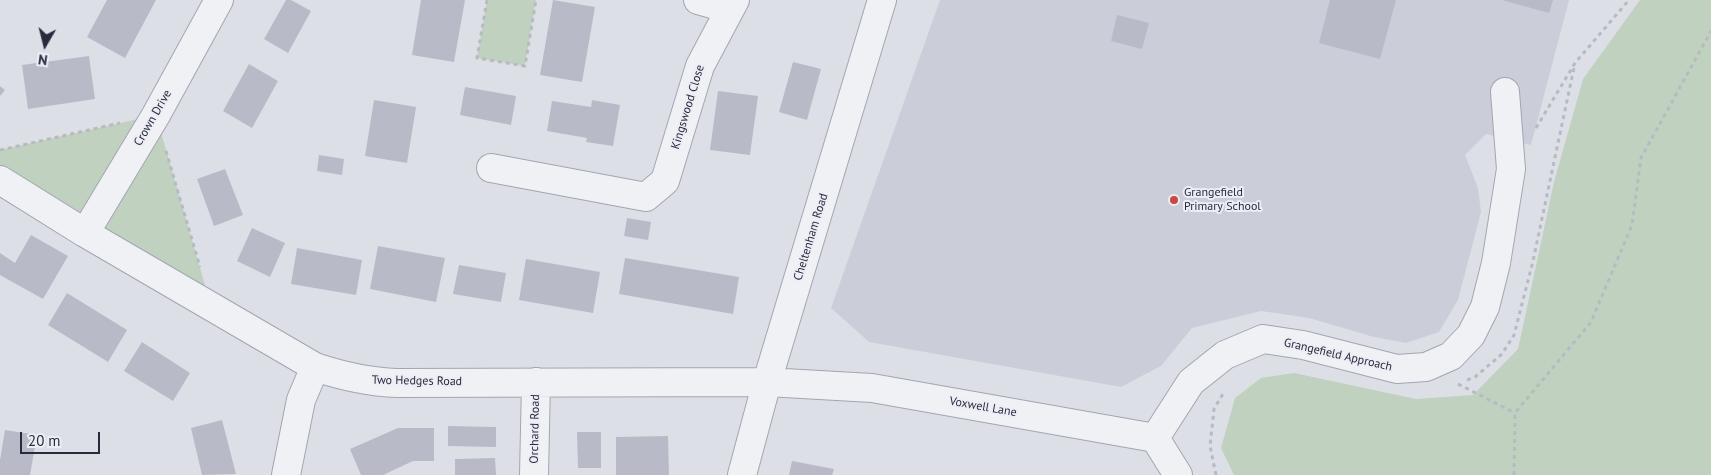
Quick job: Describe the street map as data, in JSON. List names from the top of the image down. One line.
{"streets":{"street":["Kingswood Close","Crown Drive","Cheltenham Road","Grangefield Approach","Two Hedges Road","Voxwell Lane","Orchard Road"]},"crossings":[["Crown Drive","Two Hedges Road"],["Cheltenham Road","Two Hedges Road"],["Cheltenham Road","Voxwell Lane"],["Grangefield Approach","Voxwell Lane"],["Two Hedges Road","Voxwell Lane"],["Two Hedges Road","Orchard Road"]],"places":["Grangefield Primary School"],"scale_bar":"20 m","north":"bottom"}
